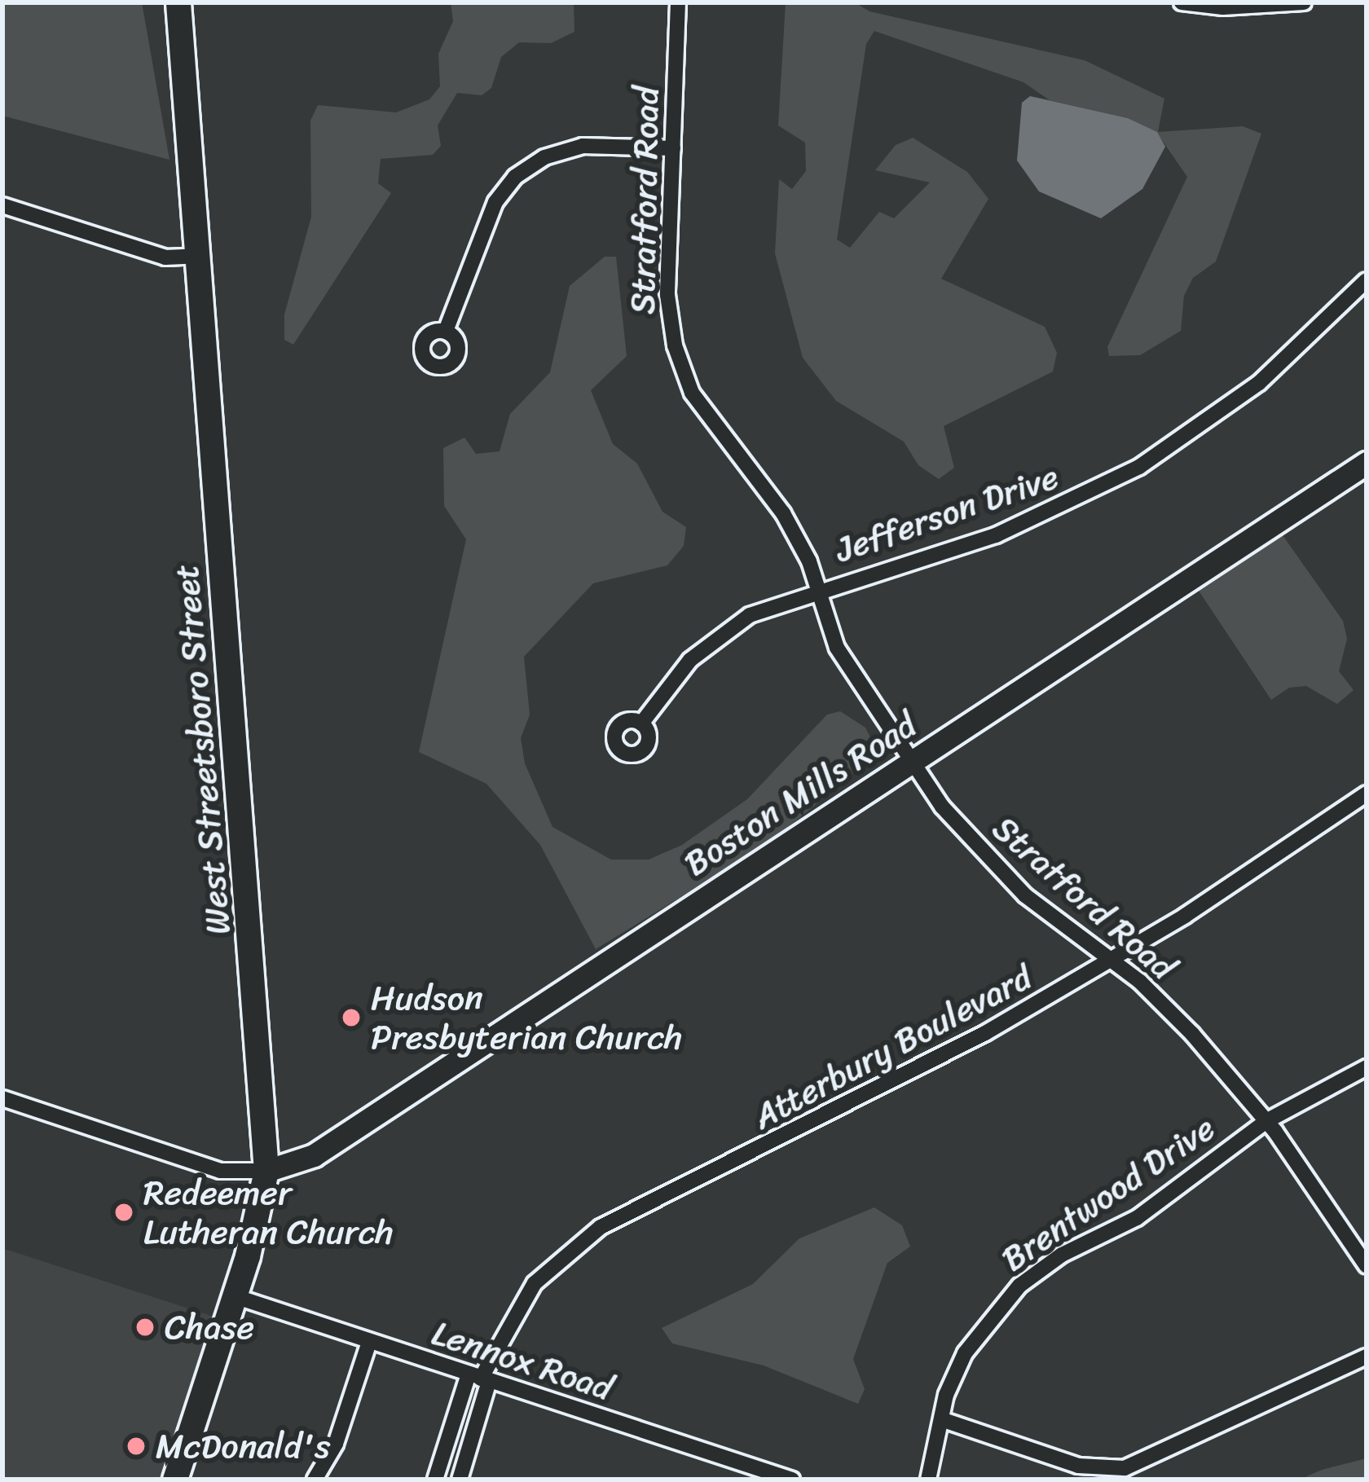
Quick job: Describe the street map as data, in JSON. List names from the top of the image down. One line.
{"streets":{"main road":["West Streetsboro Street"],"street":["Stratford Road","Jefferson Drive","Boston Mills Road","Atterbury Boulevard","Brentwood Drive","Lennox Road"]},"crossings":[["Stratford Road","Jefferson Drive"],["Stratford Road","Boston Mills Road"],["Stratford Road","Atterbury Boulevard"],["Stratford Road","Brentwood Drive"],["West Streetsboro Street","Boston Mills Road"],["West Streetsboro Street","Lennox Road"],["Atterbury Boulevard","Lennox Road"]],"places":["Hudson Presbyterian Church","Redeemer Lutheran Church","Chase","McDonald's"]}
